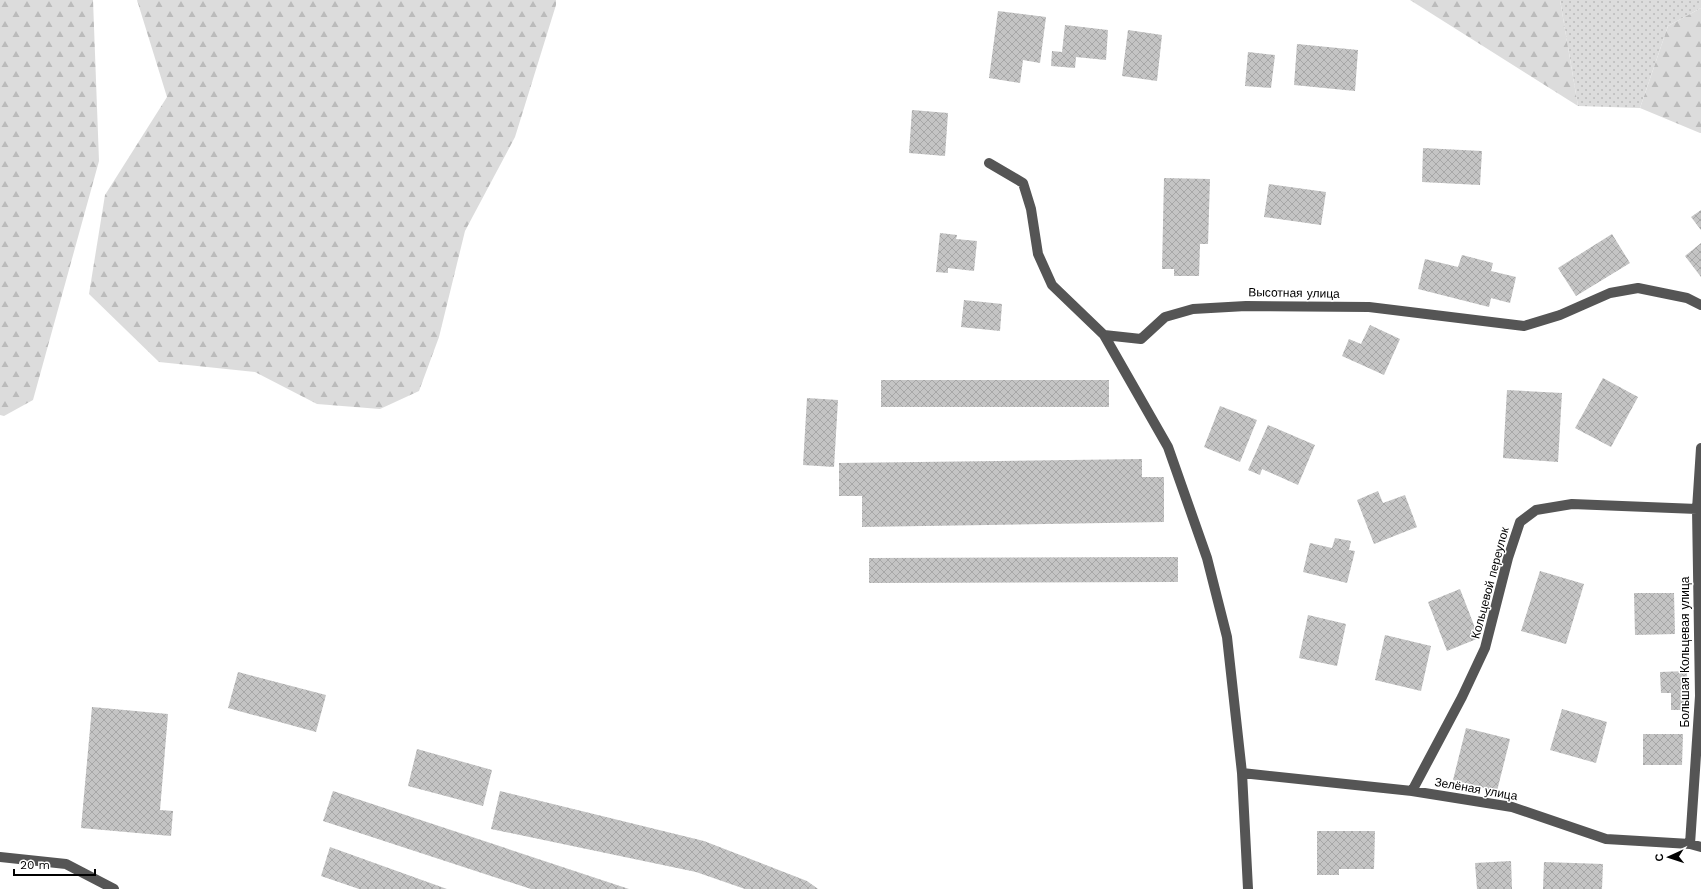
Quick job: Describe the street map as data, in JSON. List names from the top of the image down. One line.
{"streets":{"street":["Высотная улица","Кольцевой переулок","Большая Кольцевая улица","Зелёная улица"]},"crossings":[["Кольцевой переулок","Большая Кольцевая улица"],["Кольцевой переулок","Зелёная улица"],["Большая Кольцевая улица","Зелёная улица"]],"scale_bar":"20 m","north":"left"}
